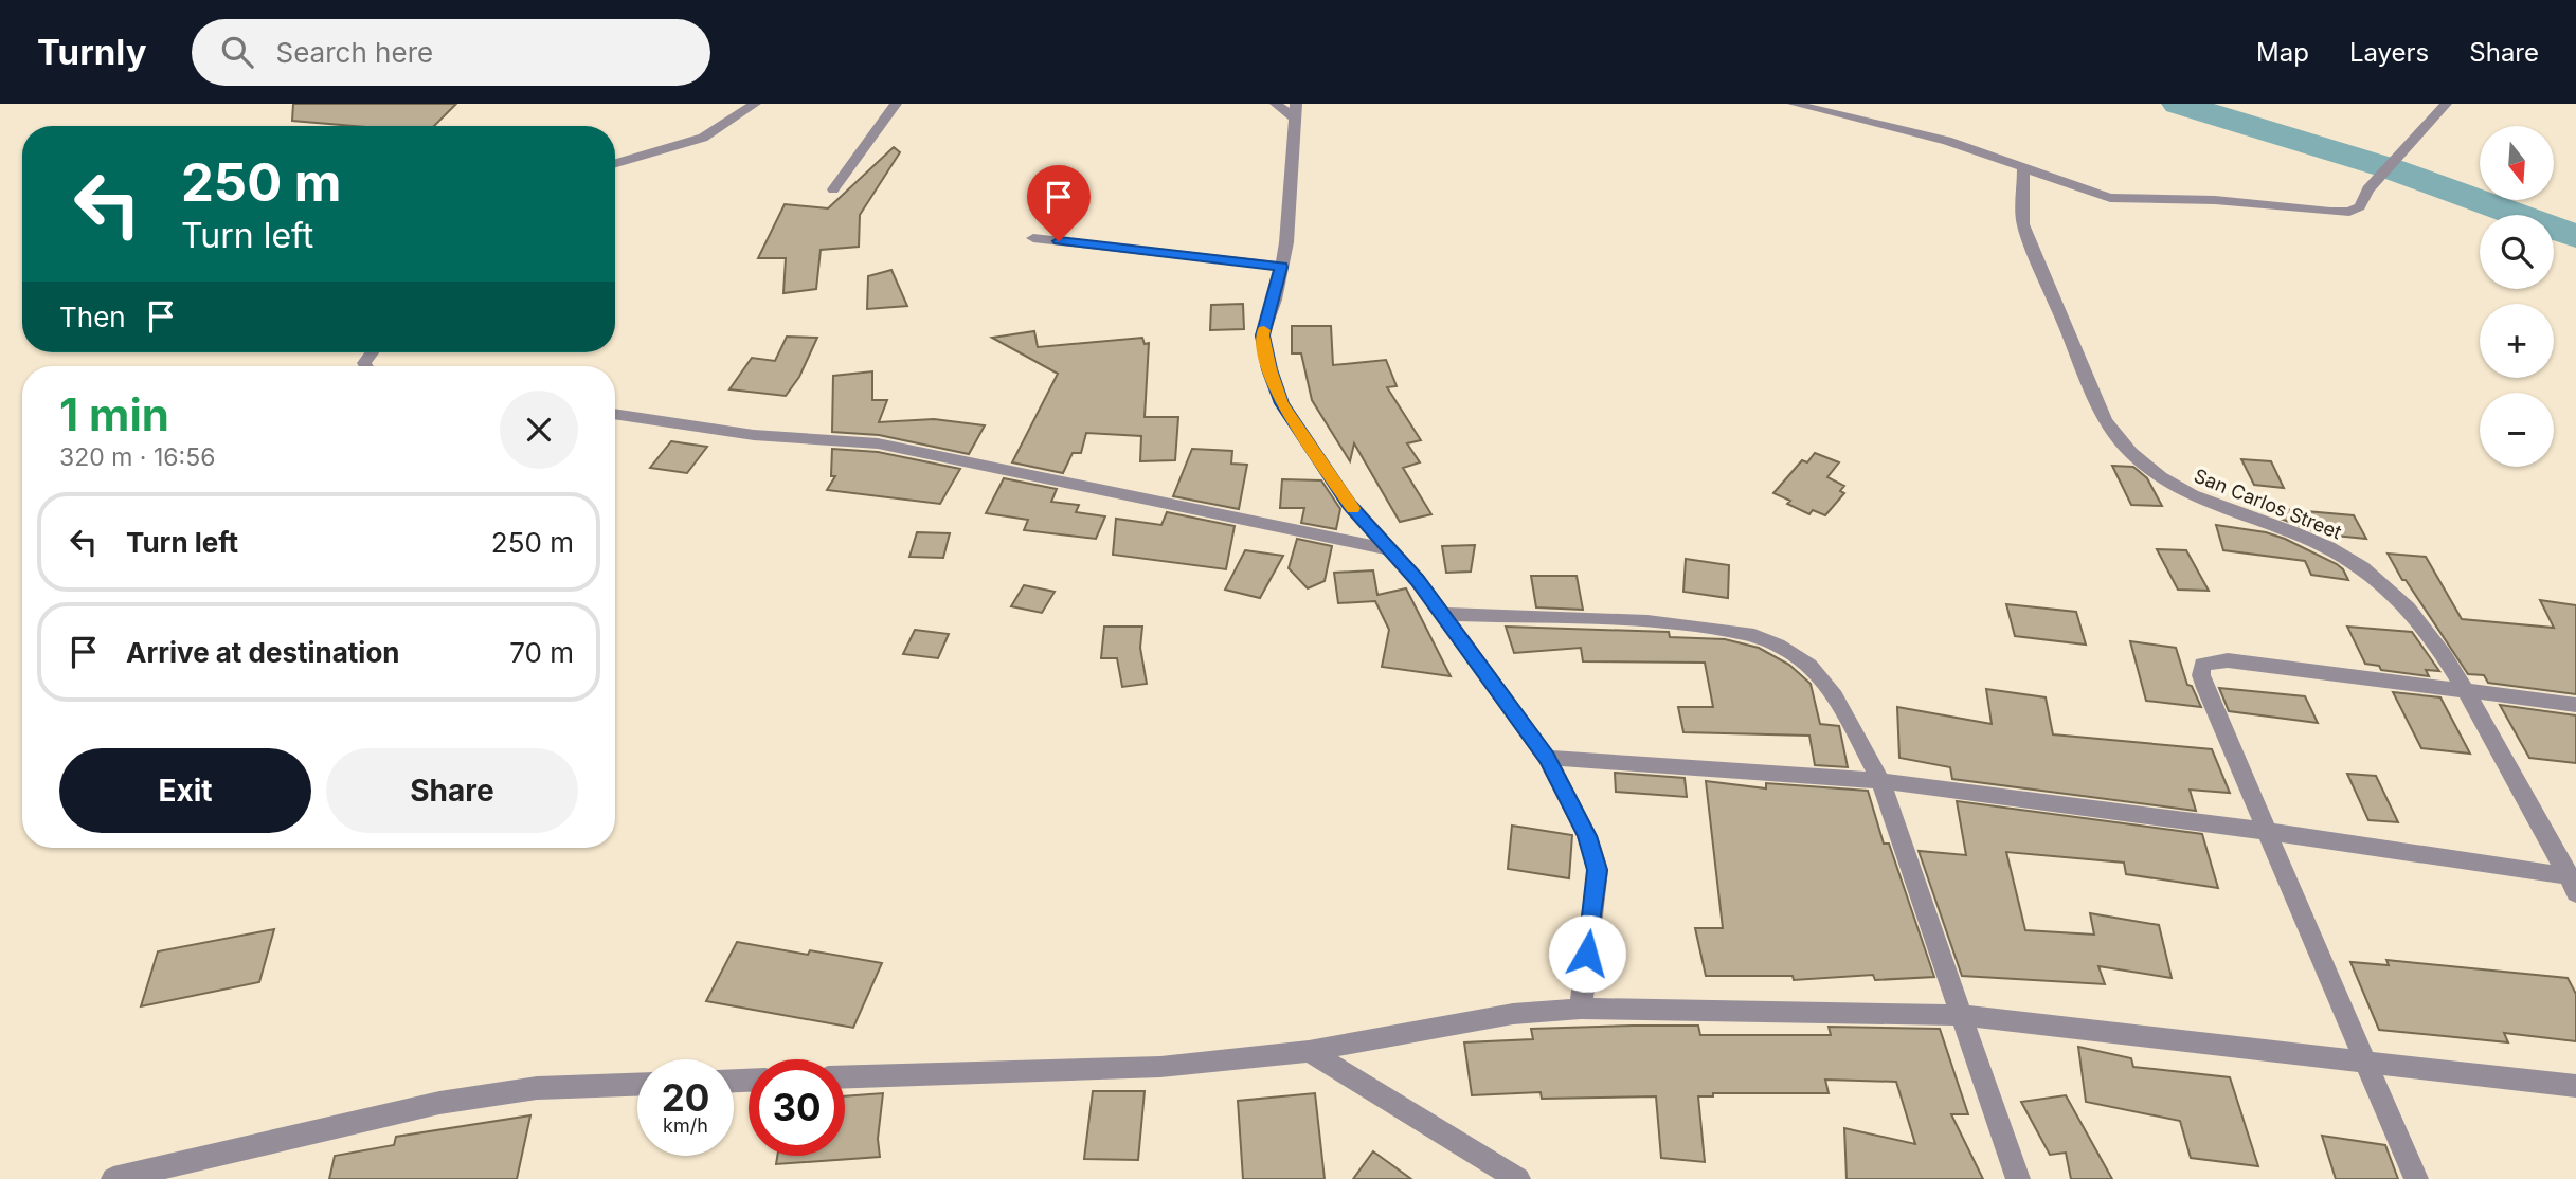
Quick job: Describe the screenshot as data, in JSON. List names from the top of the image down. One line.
{"streets":{"street":["San Carlos Street"]},"north":"bottom","page":{"header":"Turnly","search":"Search here","nav":["Map","Layers","Share"],"map_buttons":["+","−"],"turn":["250 m","Turn left"],"then":"Then","heading":["1 min","320 m · 16:56"],"list":[{"name":"Turn left","value":"250 m"},{"name":"Arrive at destination","value":"70 m"}],"buttons":["Exit","Share"],"speed":"20 km/h","limit":"30"}}
